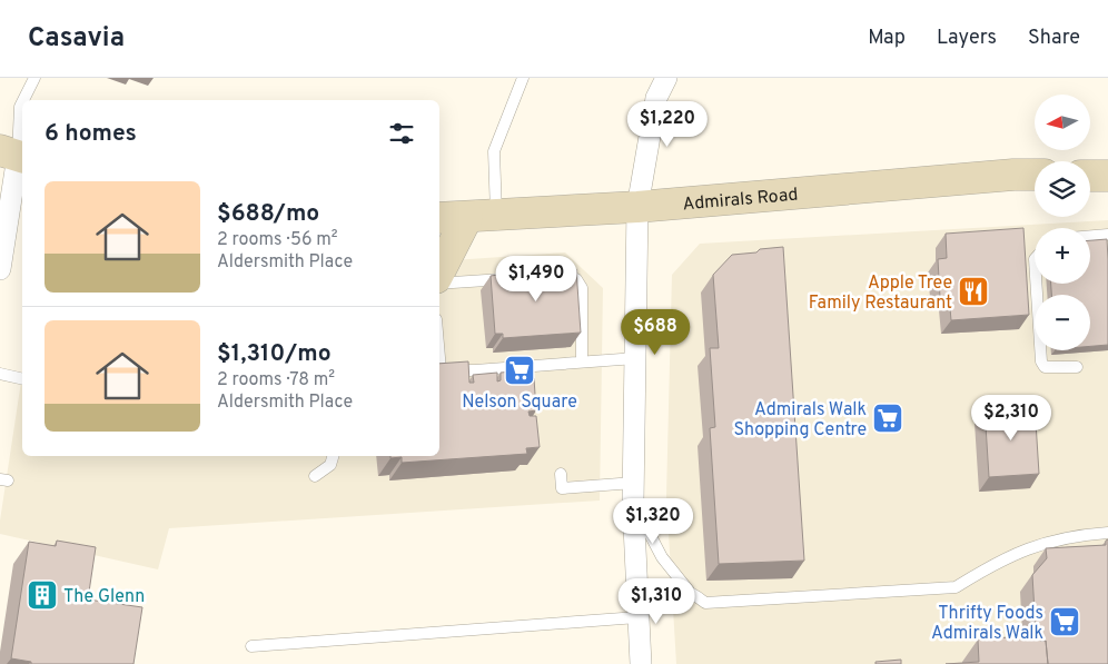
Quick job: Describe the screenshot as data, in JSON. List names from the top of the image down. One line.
{"streets":{"main road":["Admirals Road"]},"places":{"restaurant":["Apple Tree Family Restaurant"],"supermarket":["Nelson Square","Admirals Walk Shopping Centre","Thrifty Foods Admirals Walk"],"building":["The Glenn"]},"north":"left","page":{"header":"Casavia","nav":["Map","Layers","Share"],"map_buttons":["+","−"],"heading":"6 homes","price":["$1,220","$1,490","$688","$2,310","$1,320","$1,310"],"list":[{"name":"$688/mo","note":"2 rooms · 56 m² · Aldersmith Place"},{"name":"$1,310/mo","note":"2 rooms · 78 m² · Aldersmith Place"}]}}
